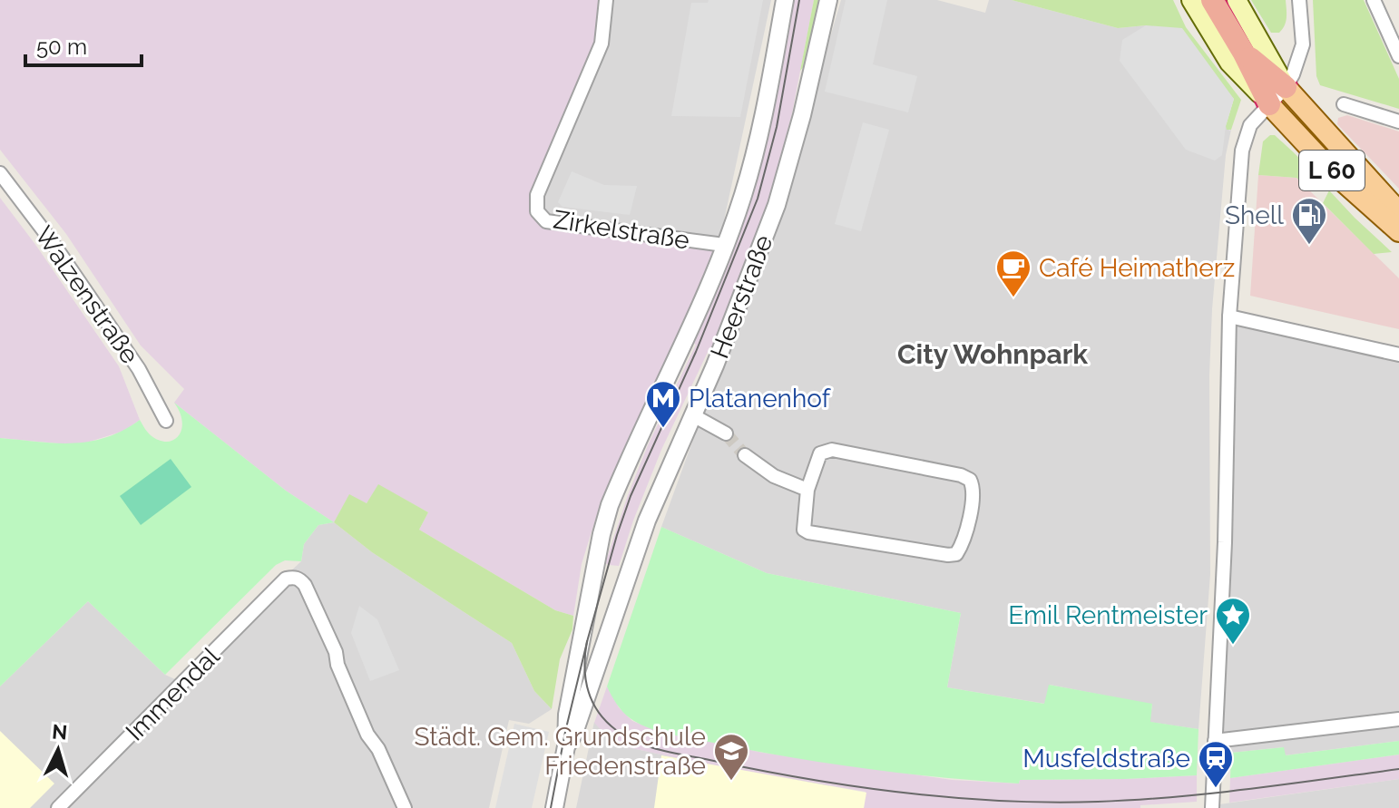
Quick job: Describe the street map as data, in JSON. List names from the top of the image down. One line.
{"streets":{"main road":["L 60"],"street":["Zirkelstraße","Walzenstraße","Heerstraße","Immendal"]},"crossings":[["Zirkelstraße","Heerstraße"]],"districts":["City Wohnpark"],"places":{"fuel station":["Shell"],"cafe":["Café Heimatherz"],"metro station":["Platanenhof"],"place":["Emil Rentmeister"],"school or university":["Städt. Gem. Grundschule Friedenstraße"],"station":["Musfeldstraße"]},"scale_bar":"50 m","north":"top"}
